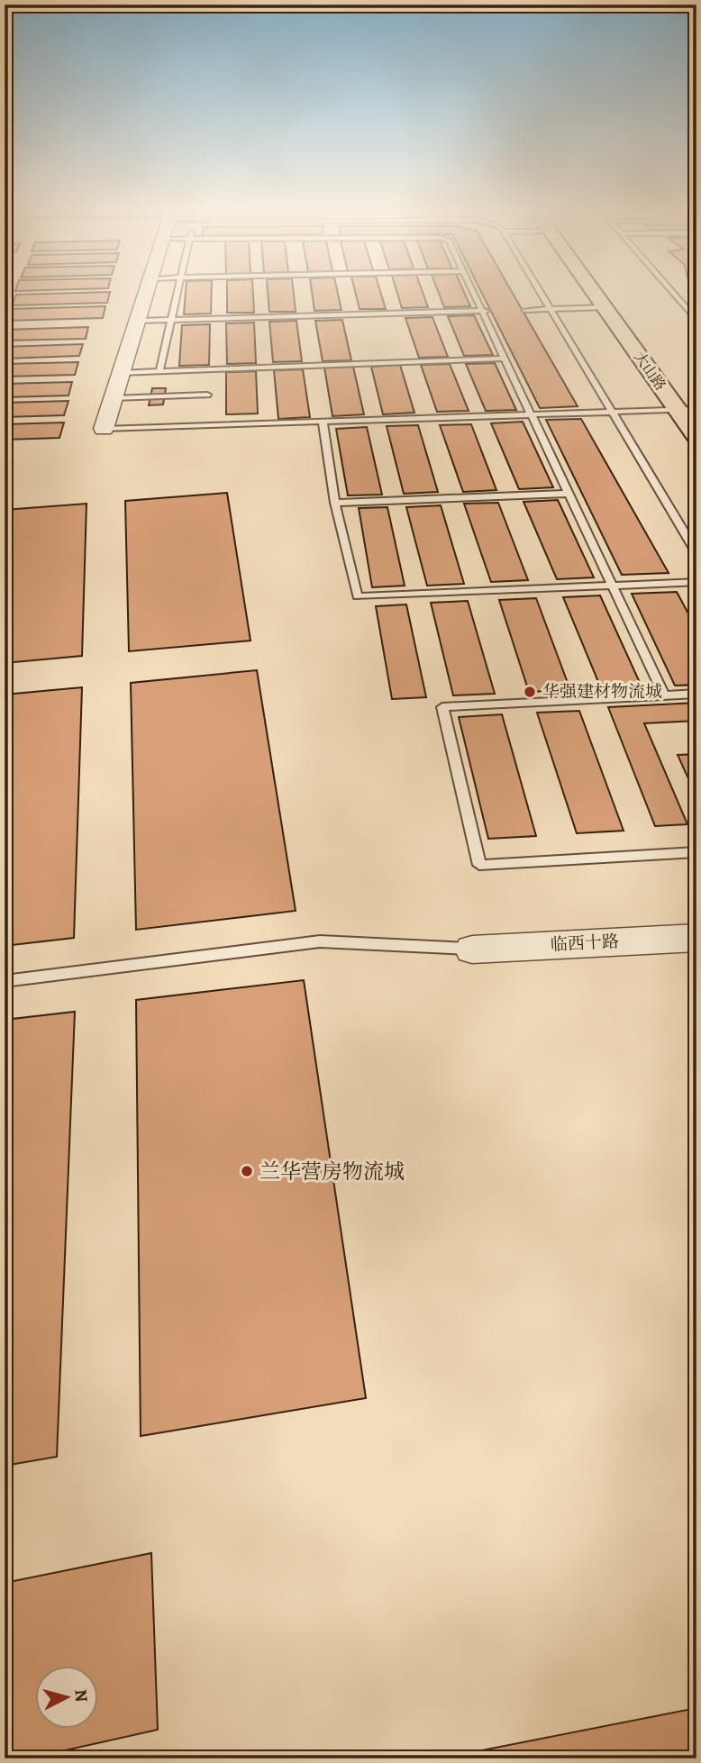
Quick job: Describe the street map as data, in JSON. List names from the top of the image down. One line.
{"streets":{"main road":["大山路"],"street":["临西十路"]},"places":["华强建材物流城","兰华营房物流城"],"north":"right"}
